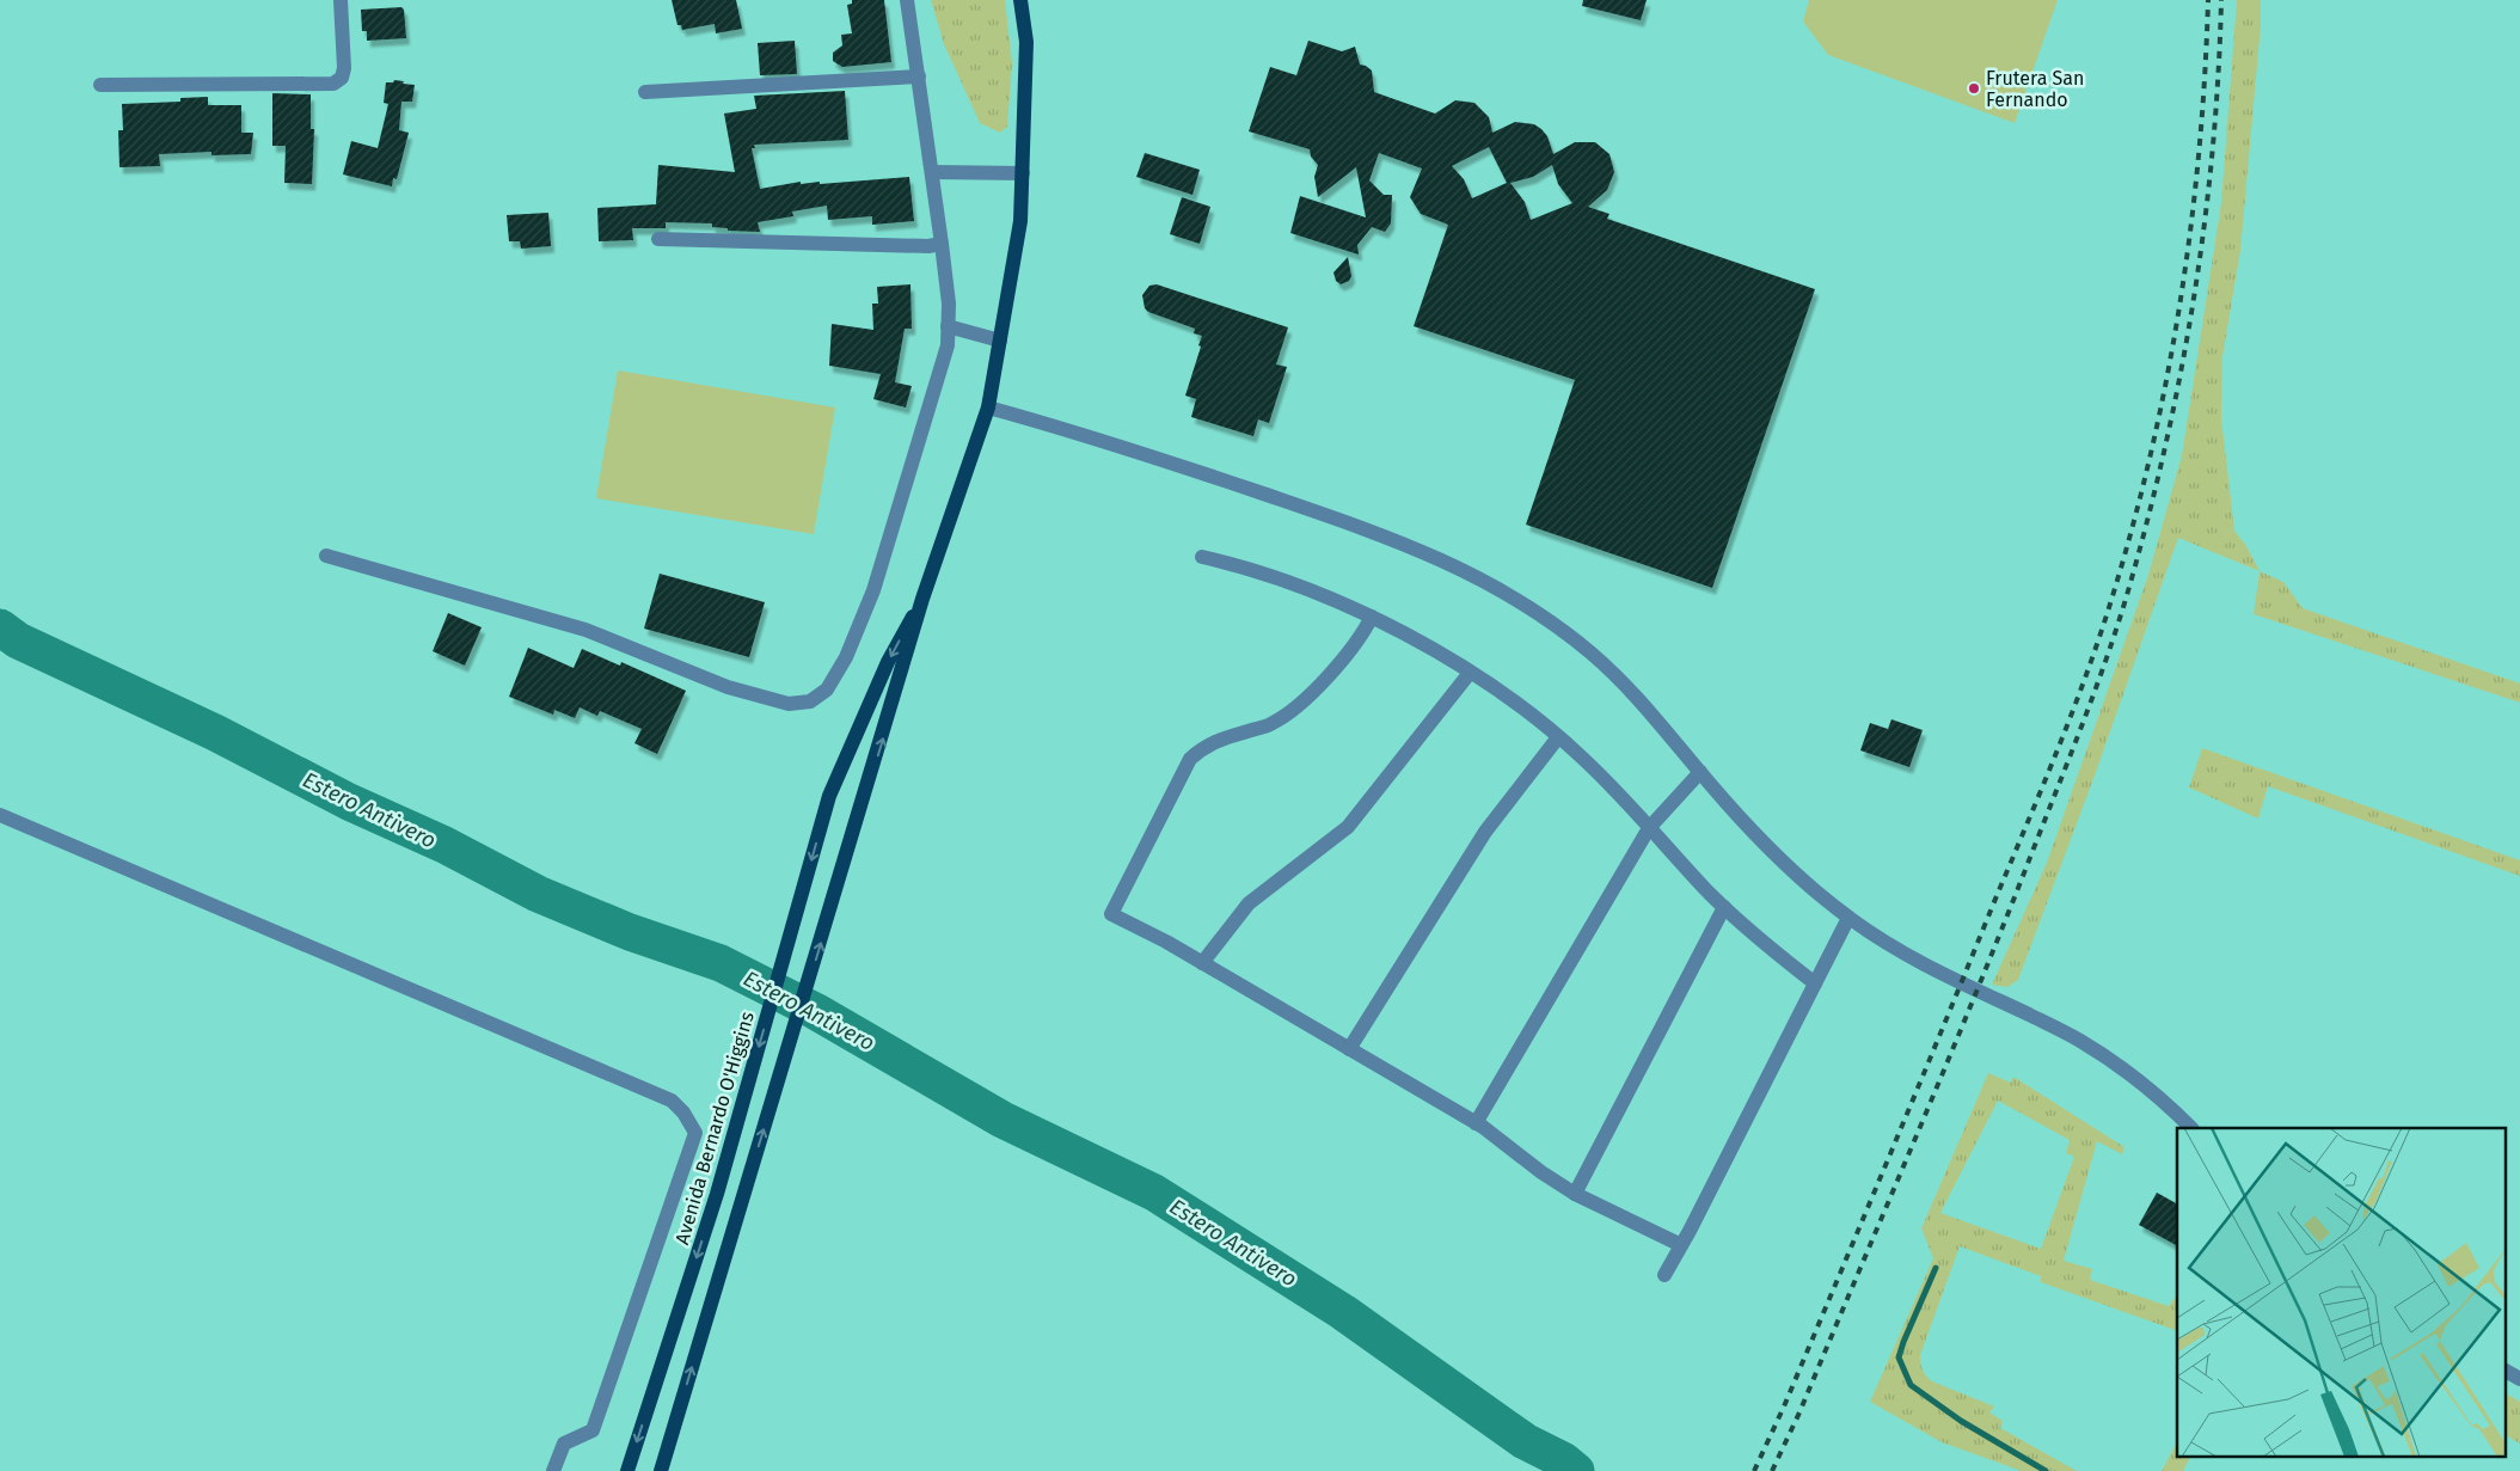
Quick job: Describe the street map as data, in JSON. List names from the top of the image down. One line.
{"streets":{"main road":["Avenida Bernardo O'Higgins"]},"water":["Estero Antivero"],"places":["Frutera San Fernando"]}
